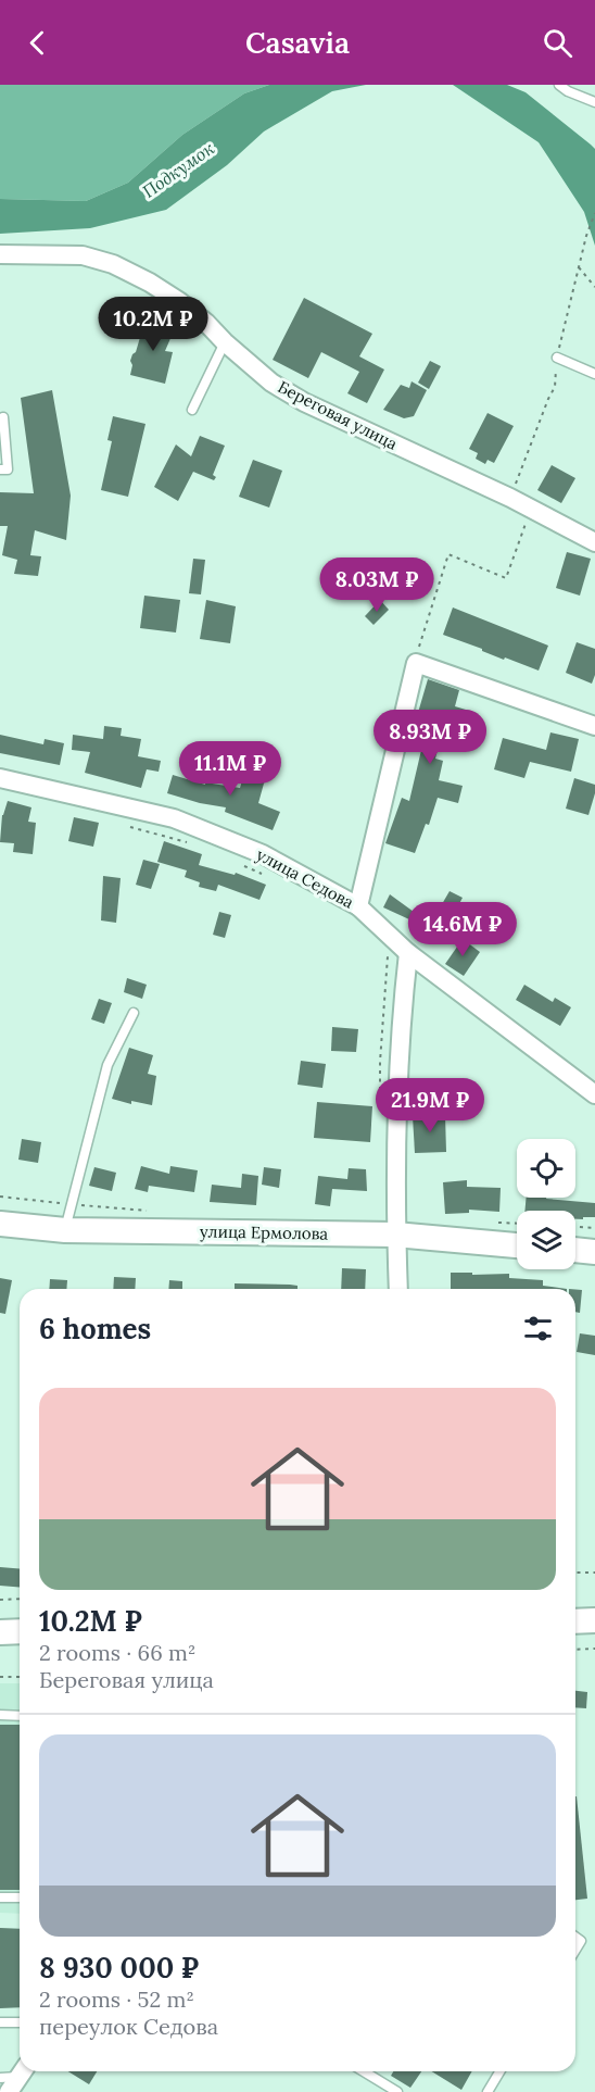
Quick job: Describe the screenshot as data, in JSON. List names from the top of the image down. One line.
{"streets":{"street":["Береговая улица","улица Седова","улица Ермолова"]},"water":["Подкумок"],"page":{"header":"Casavia","price":["10.2M ₽","8.03M ₽","8.93M ₽","11.1M ₽","14.6M ₽","21.9M ₽"],"heading":"6 homes","list":[{"name":"10.2M ₽","note":"2 rooms · 66 m² · Береговая улица"},{"name":"8 930 000 ₽","note":"2 rooms · 52 m² · переулок Седова"}]}}
